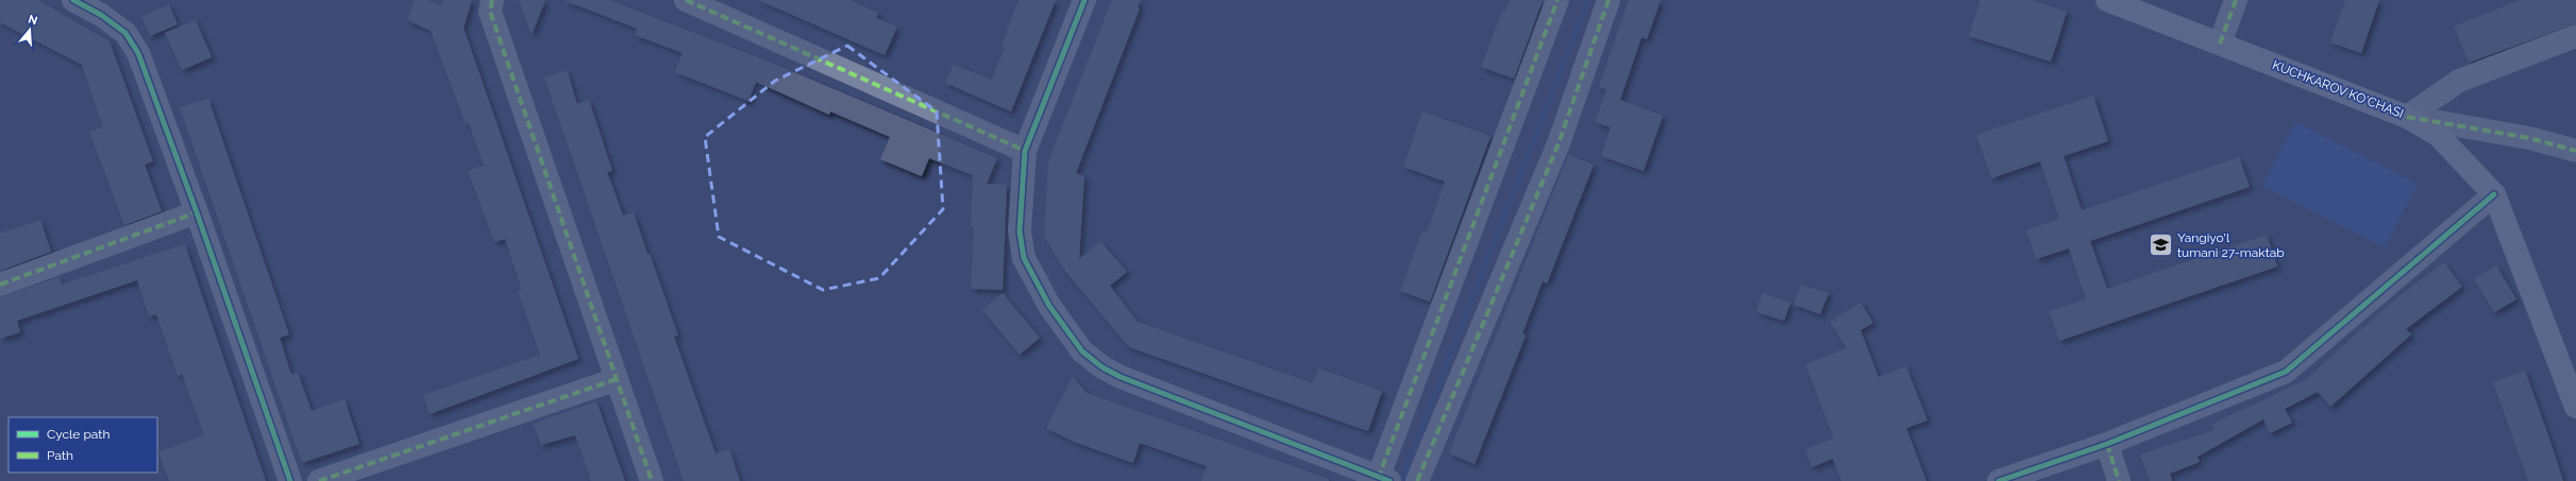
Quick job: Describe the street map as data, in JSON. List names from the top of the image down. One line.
{"streets":{"main road":["KUCHKAROV KO'CHASI"]},"places":{"school or university":["Yangiyo'l tumani 27-maktab"]},"legend":["Cycle path","Path"],"north":"top"}
